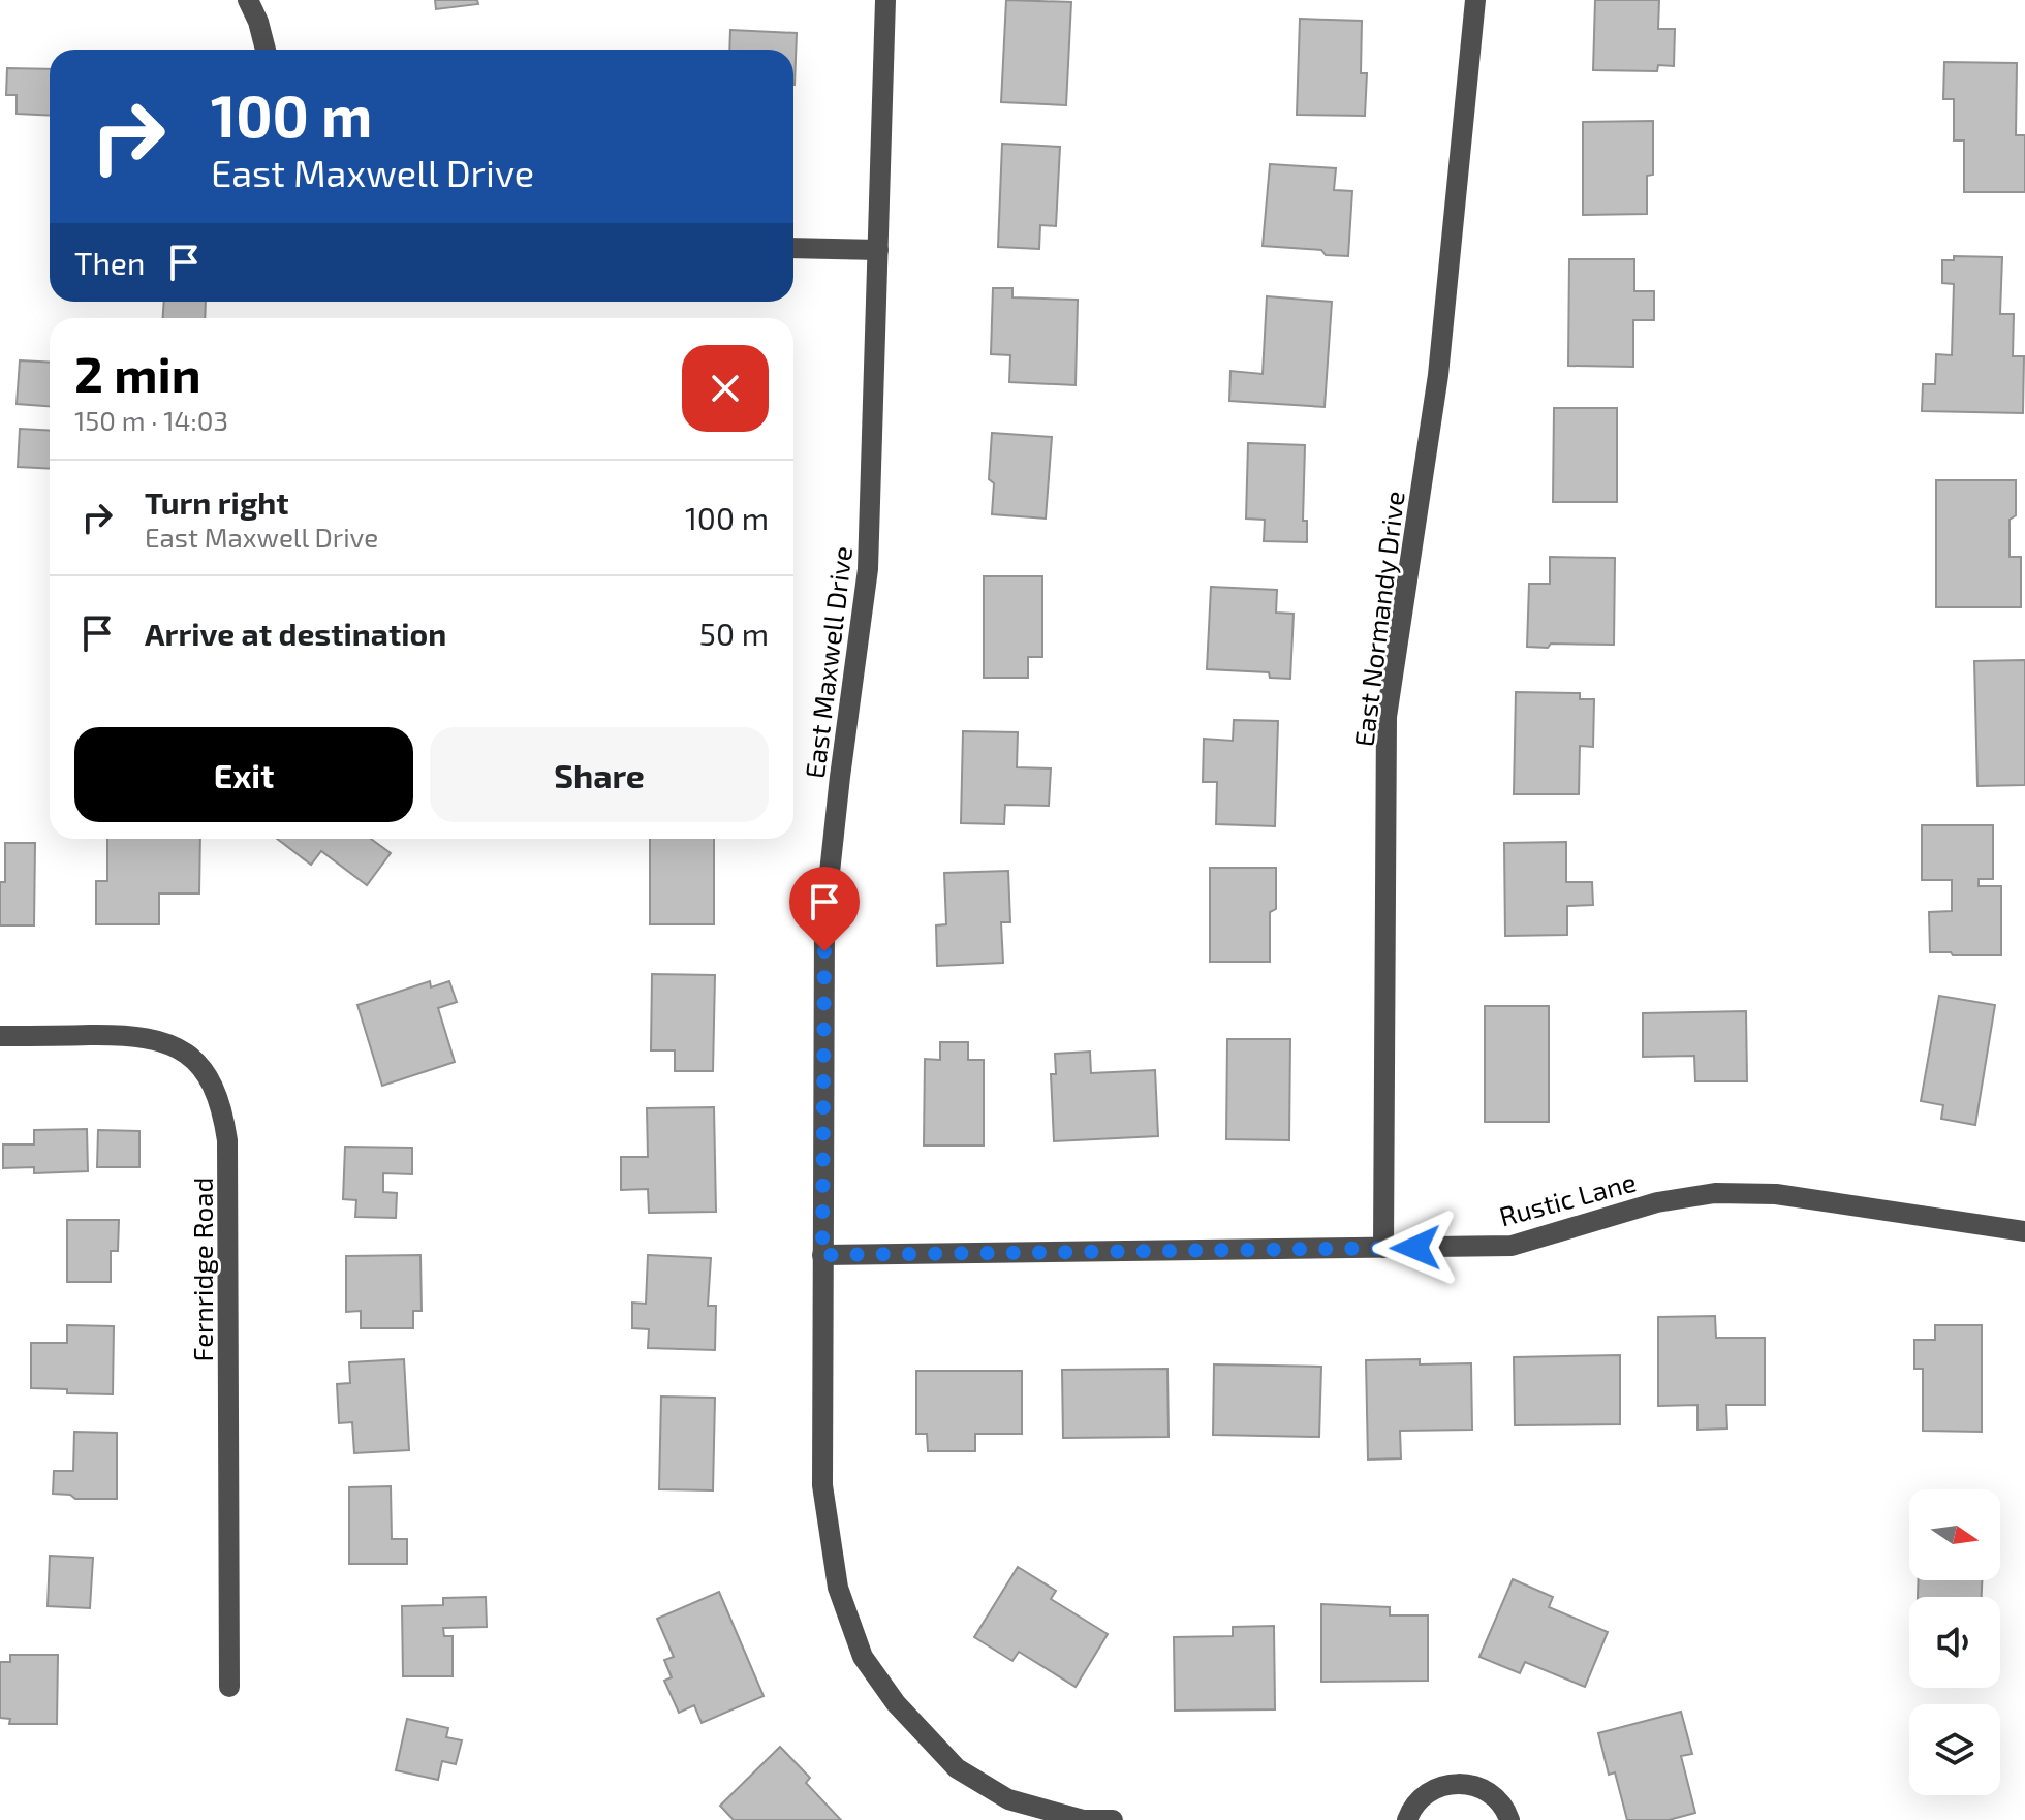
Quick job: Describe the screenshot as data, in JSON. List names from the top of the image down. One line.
{"streets":{"street":["East Normandy Drive","East Maxwell Drive","Rustic Lane","Fernridge Road"]},"crossings":[["East Normandy Drive","Rustic Lane"],["East Maxwell Drive","Rustic Lane"]],"north":"right","page":{"turn":["100 m","East Maxwell Drive"],"then":"Then","heading":["2 min","150 m · 14:03"],"list":[{"name":"Turn right","note":"East Maxwell Drive","value":"100 m"},{"name":"Arrive at destination","value":"50 m"}],"buttons":["Exit","Share"]}}
